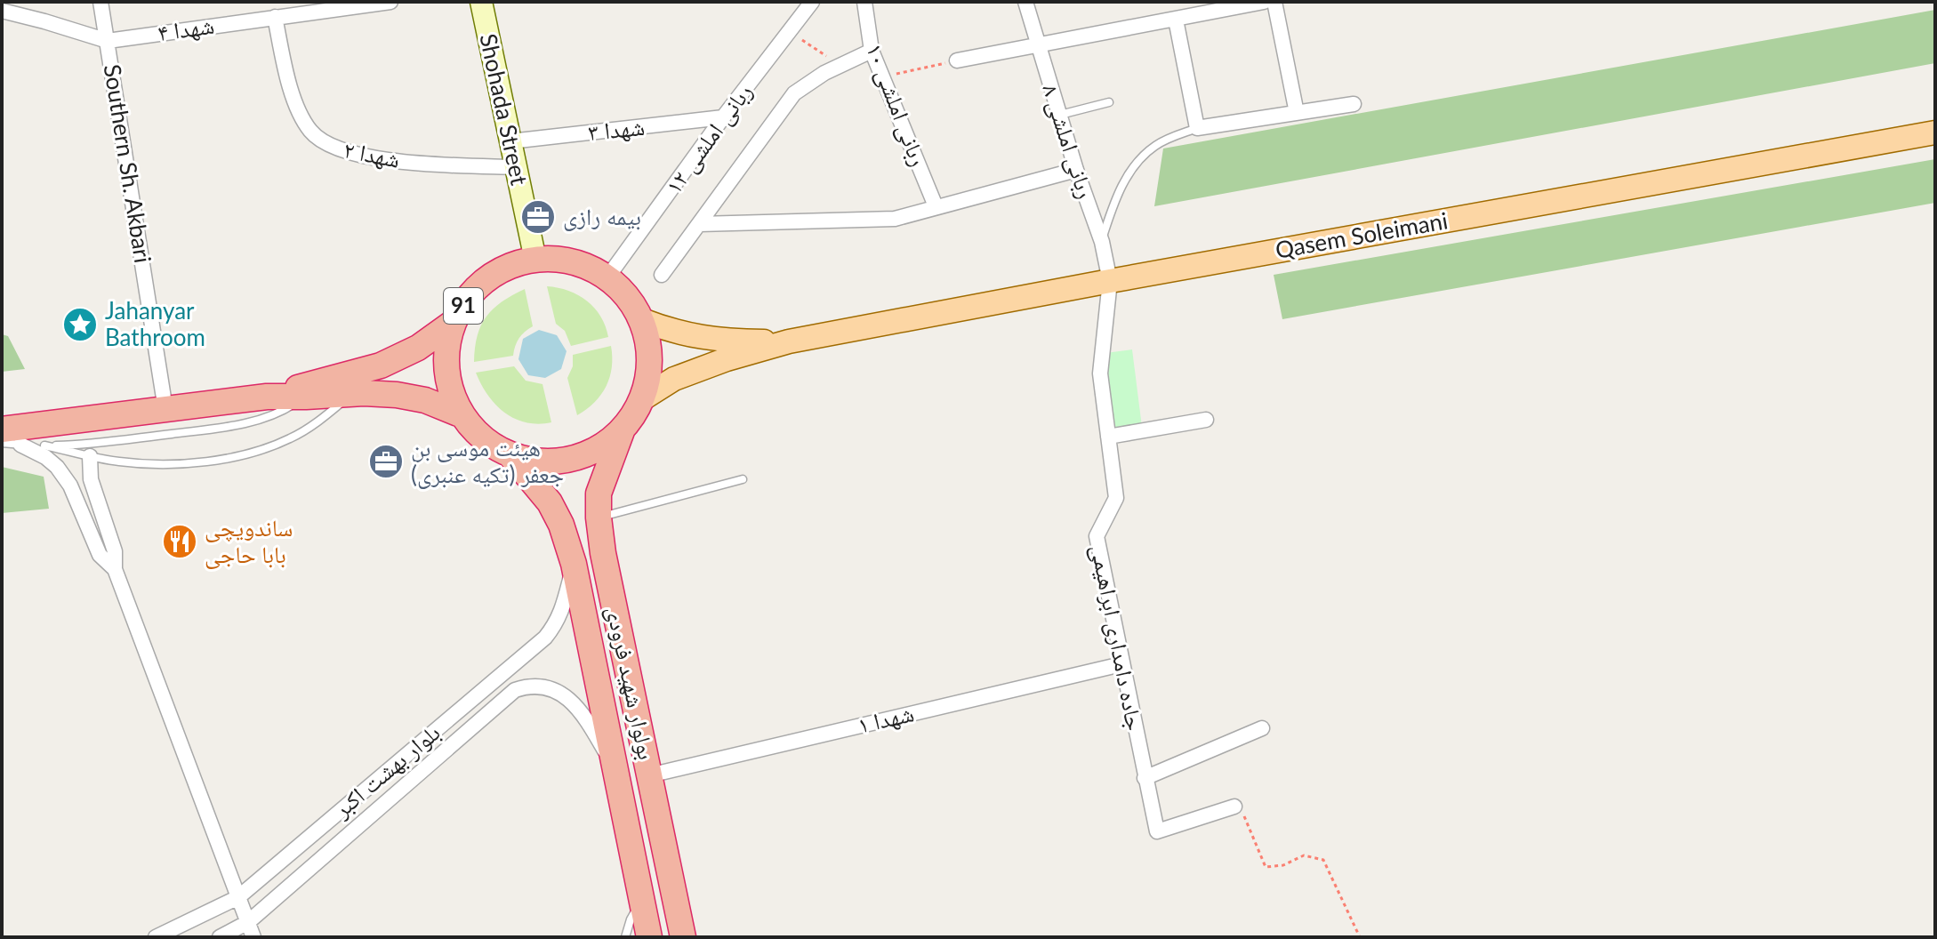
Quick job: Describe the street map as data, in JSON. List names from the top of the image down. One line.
{"streets":{"highway":["91","بولوار شهید فرودی"],"main road":["Shohada Street","Qasem Soleimani"],"street":["شهدا ۴","ربانی املشی ۱۰","شهدا ۳","ربانی املشی ۱۲","ربانی املشی ۸","شهدا ۲","Southern Sh. Akbari","جاده دامداری ابراهیمی","شهدا ۱","بلوار بهشت اکبر"]},"crossings":[["شهدا ۴","شهدا ۲"],["شهدا ۴","Southern Sh. Akbari"],["Shohada Street","شهدا ۳"],["Shohada Street","ربانی املشی ۱۲"],["Shohada Street","شهدا ۲"],["Shohada Street","Qasem Soleimani"],["Shohada Street","91"],["Shohada Street","بولوار شهید فرودی"],["شهدا ۳","ربانی املشی ۱۲"],["ربانی املشی ۱۲","Qasem Soleimani"],["ربانی املشی ۱۲","91"],["ربانی املشی ۱۲","بولوار شهید فرودی"],["ربانی املشی ۸","Qasem Soleimani"],["ربانی املشی ۸","جاده دامداری ابراهیمی"],["Southern Sh. Akbari","91"],["Qasem Soleimani","91"],["Qasem Soleimani","جاده دامداری ابراهیمی"],["Qasem Soleimani","بولوار شهید فرودی"],["91","بولوار شهید فرودی"],["جاده دامداری ابراهیمی","شهدا ۱"],["بولوار شهید فرودی","شهدا ۱"],["بولوار شهید فرودی","بلوار بهشت اکبر"]],"places":{"office":["بیمه رازی","هيئت موسی بن جعفر (تکیه عنبری)"],"place":["Jahanyar Bathroom"],"restaurant":["ساندویچی بابا حاجی"]}}
